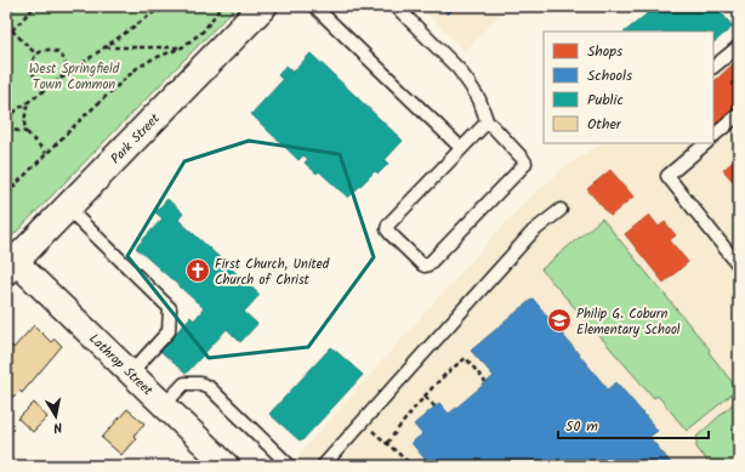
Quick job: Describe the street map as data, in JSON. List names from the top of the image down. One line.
{"streets":{"main road":["Park Street"],"street":["Lathrop Street"]},"crossings":[["Park Street","Lathrop Street"]],"parks":["West Springfield Town Common"],"places":{"church":["First Church, United Church of Christ"],"school or university":["Philip G. Coburn Elementary School"]},"legend":["Shops","Schools","Public","Other"],"scale_bar":"50 m","north":"bottom"}
